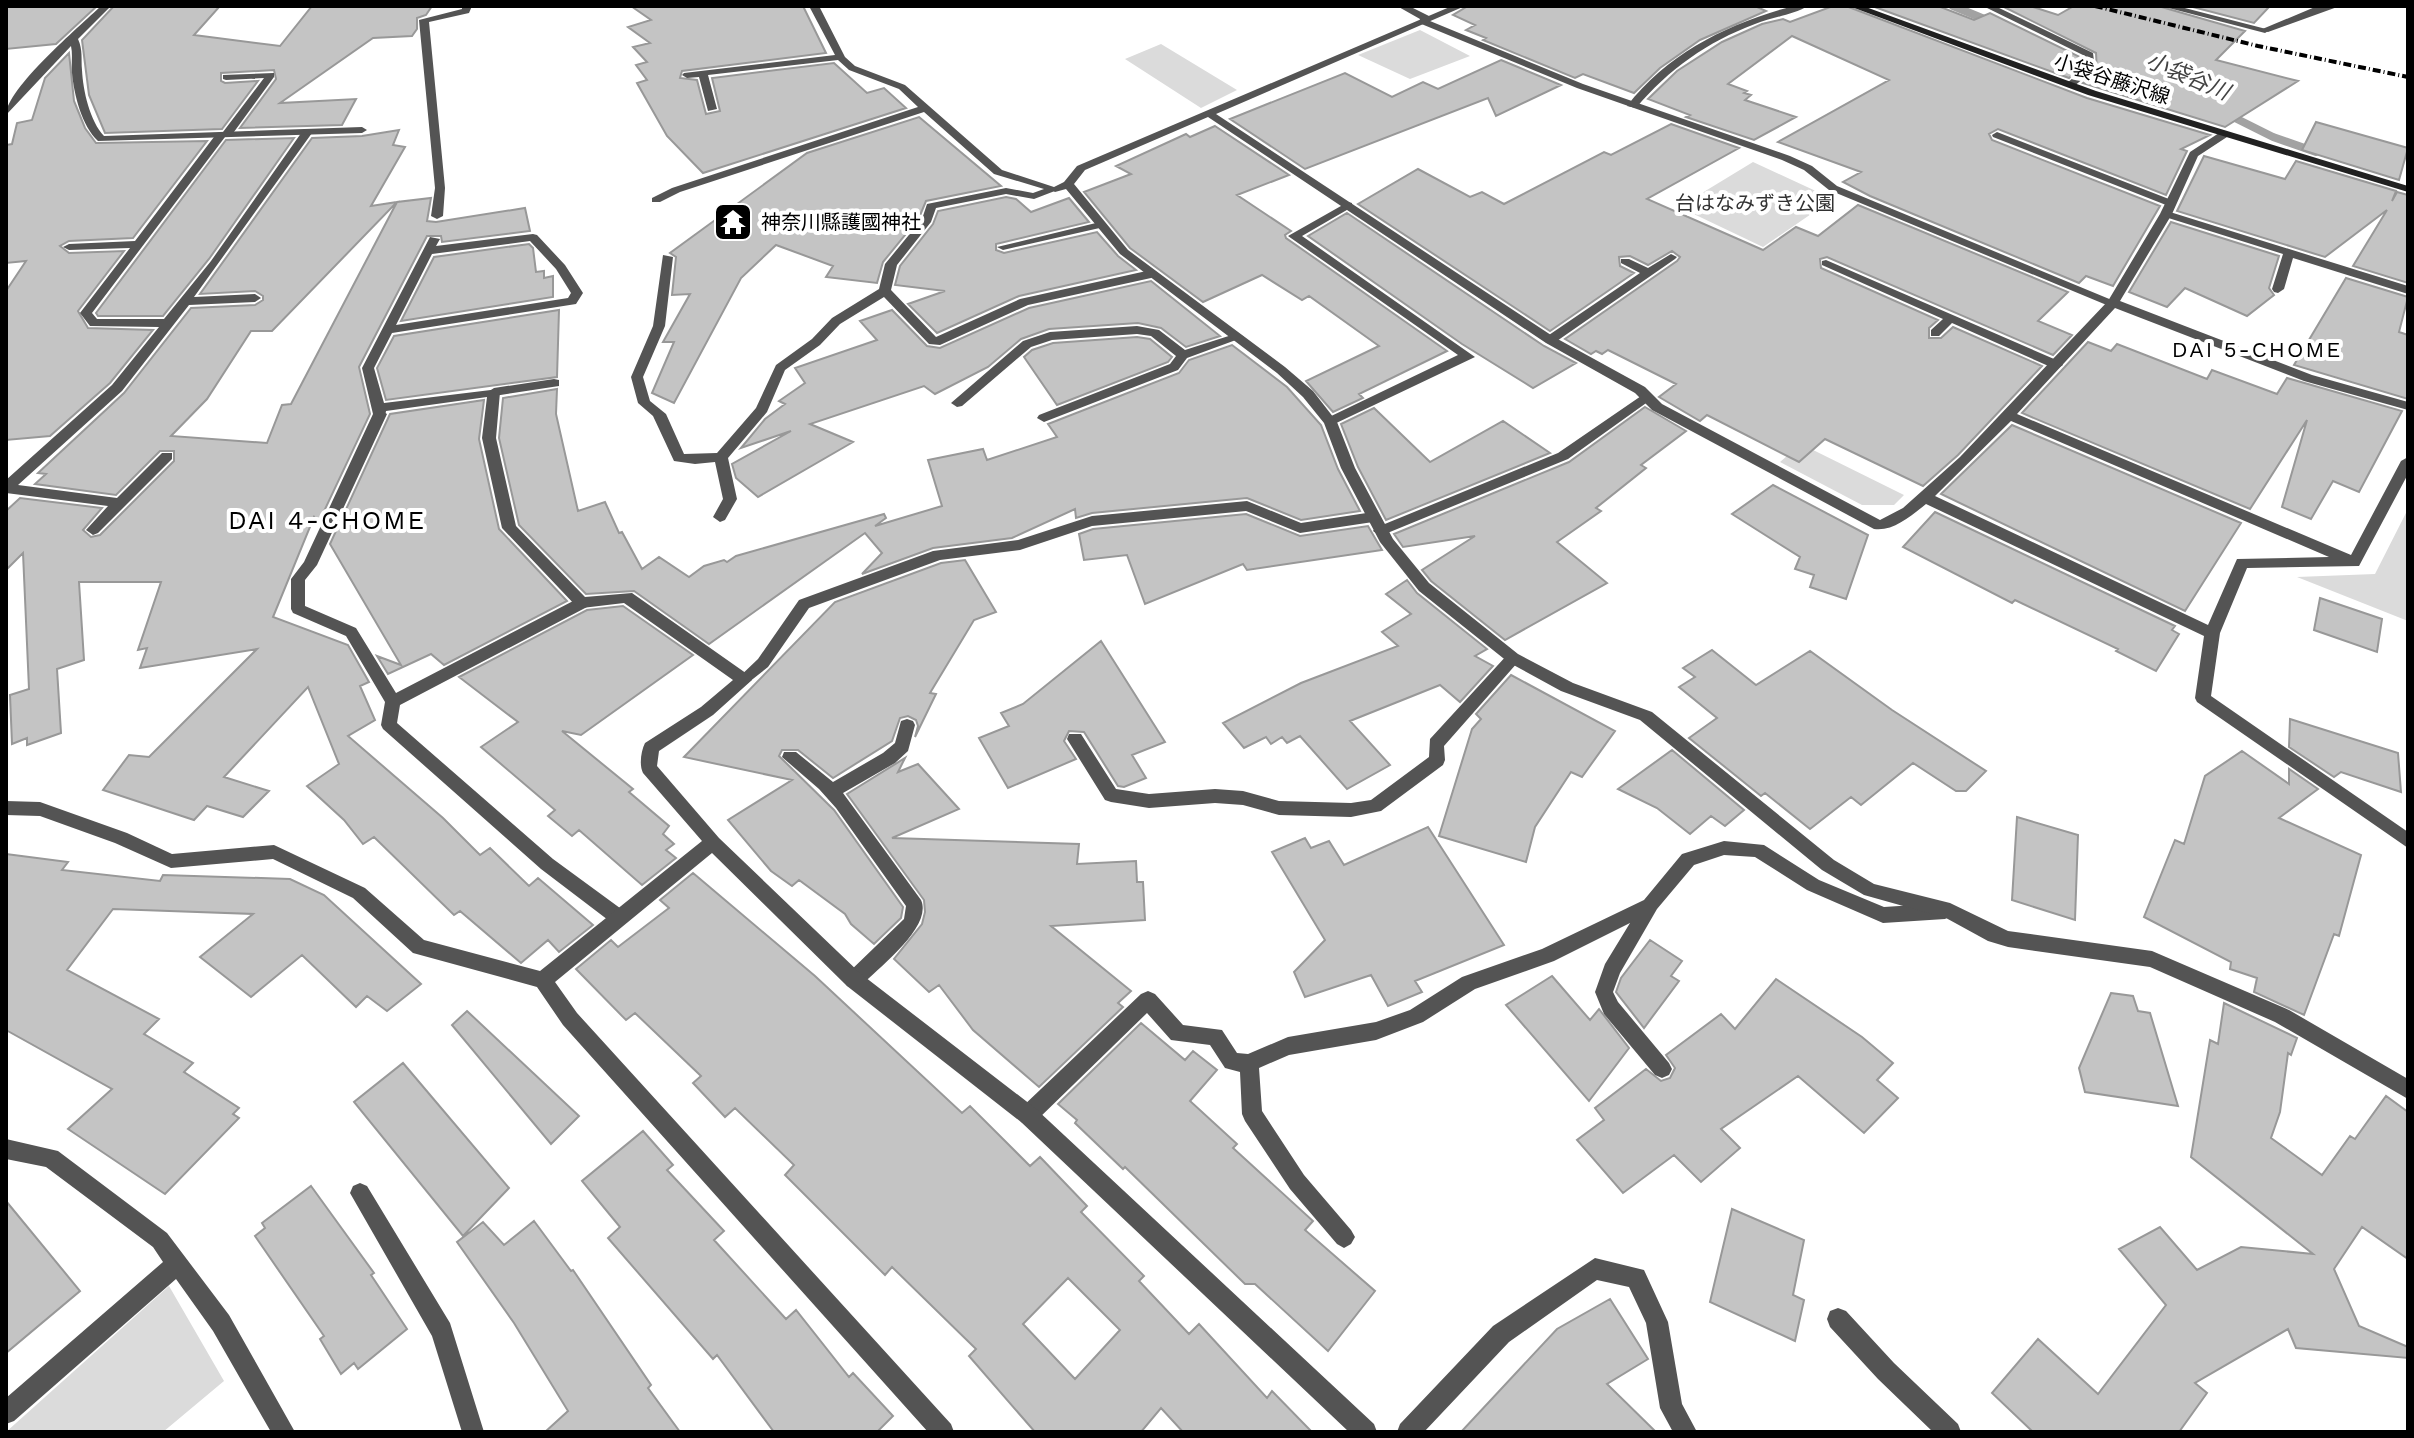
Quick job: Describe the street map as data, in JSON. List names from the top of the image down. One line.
{"streets":{"main road":["小袋谷藤沢線"]},"districts":["DAI 5-CHOME","DAI 4-CHOME"],"water":["小袋谷川"],"parks":["台はなみずき公園"],"places":{"temple":["神奈川縣護國神社"]}}
